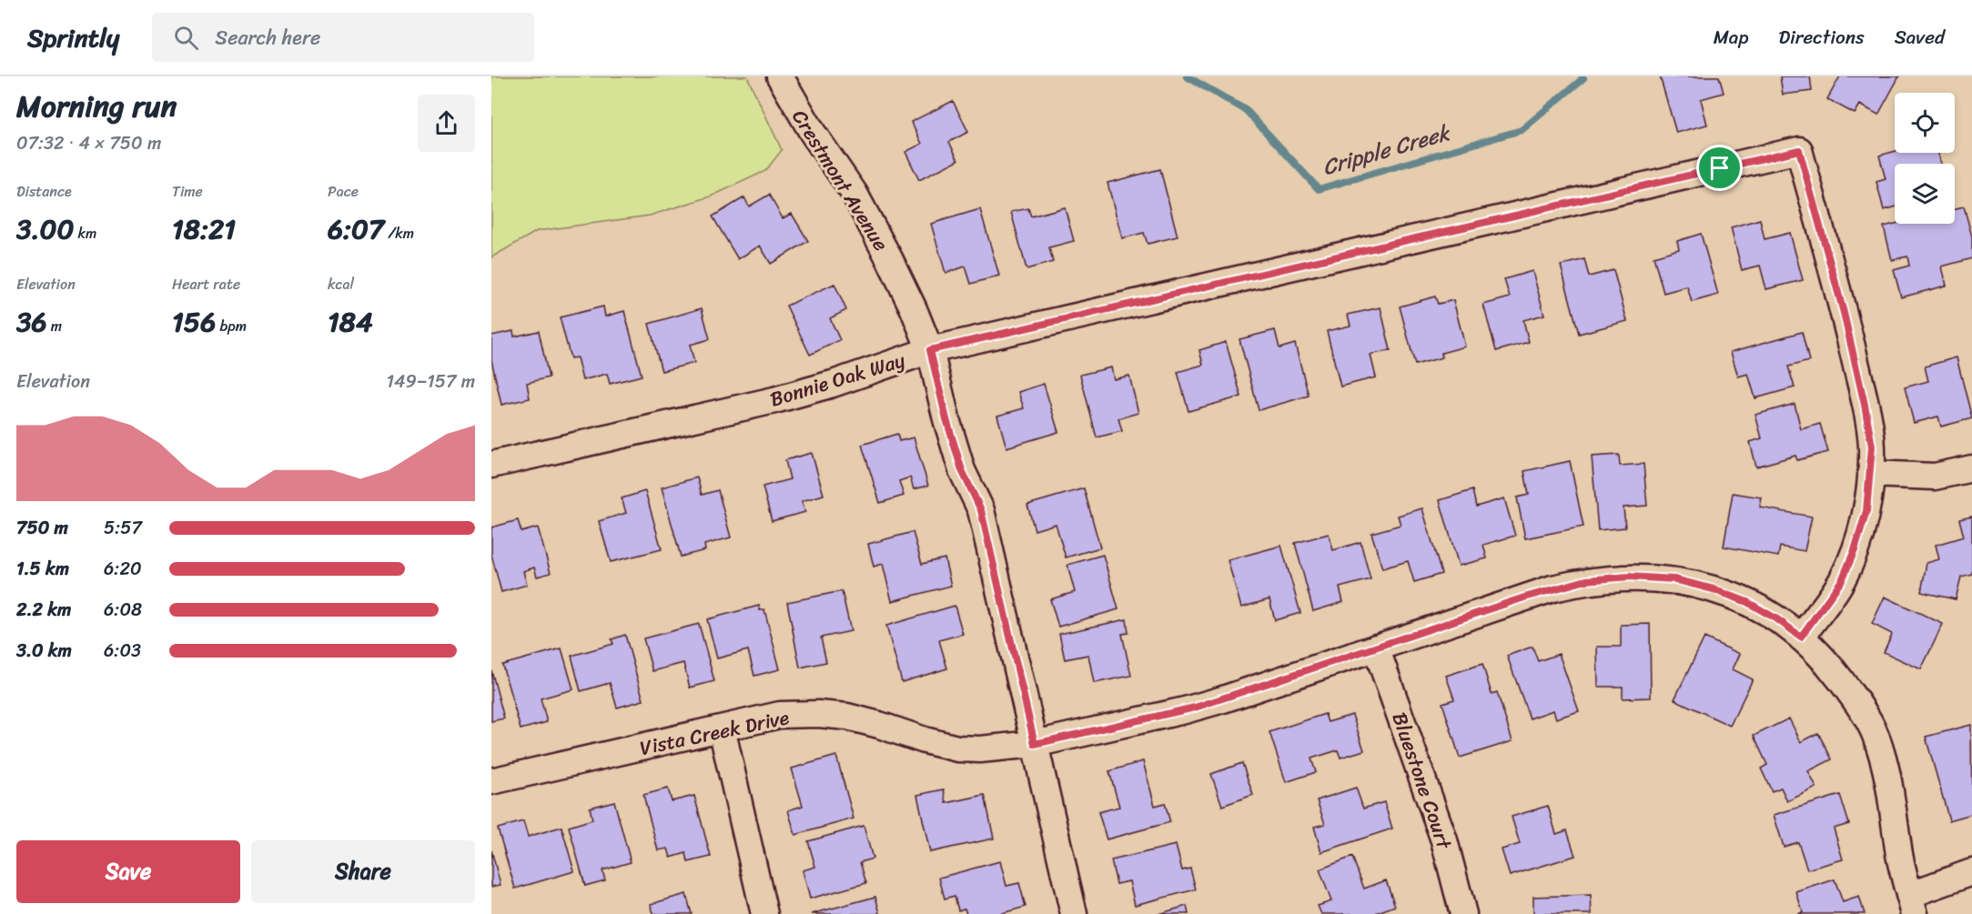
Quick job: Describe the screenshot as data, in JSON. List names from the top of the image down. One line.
{"streets":{"street":["Crestmont Avenue","Bonnie Oak Way","Vista Creek Drive","Bluestone Court"]},"crossings":[["Crestmont Avenue","Bonnie Oak Way"],["Crestmont Avenue","Vista Creek Drive"],["Bonnie Oak Way","Vista Creek Drive"],["Vista Creek Drive","Bluestone Court"]],"water":["Cripple Creek"],"page":{"header":"Sprintly","search":"Search here","nav":["Map","Directions","Saved"],"heading":["Morning run","07:32 · 4 × 750 m"],"stats":[["Distance","3.00 km"],["Time","18:21"],["Pace","6:07 /km"],["Elevation","36 m"],["Heart rate","156 bpm"],["kcal","184"]],"chart":["Elevation","149–157 m"],"list":[{"name":"750 m","note":"5:57"},{"name":"1.5 km","note":"6:20"},{"name":"2.2 km","note":"6:08"},{"name":"3.0 km","note":"6:03"}],"buttons":["Save","Share"]}}
